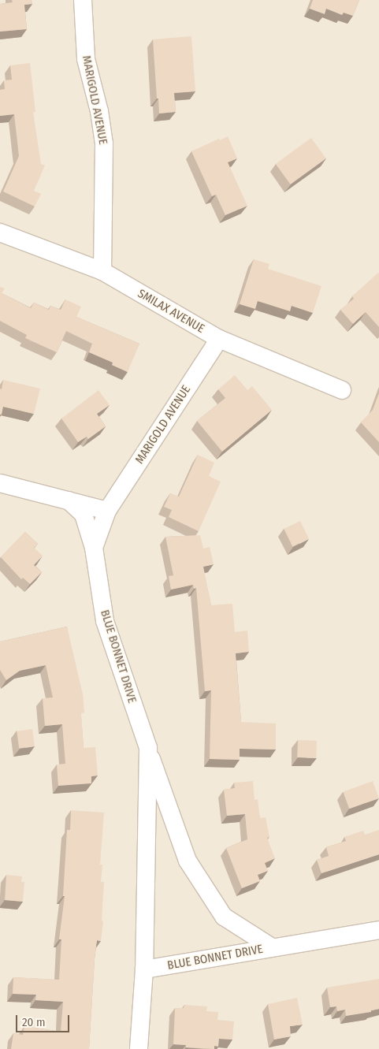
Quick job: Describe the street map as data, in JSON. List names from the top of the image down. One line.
{"streets":{"street":["MARIGOLD AVENUE","SMILAX AVENUE","BLUE BONNET DRIVE"]},"crossings":[["MARIGOLD AVENUE","SMILAX AVENUE"],["MARIGOLD AVENUE","BLUE BONNET DRIVE"]],"scale_bar":"20 m"}
